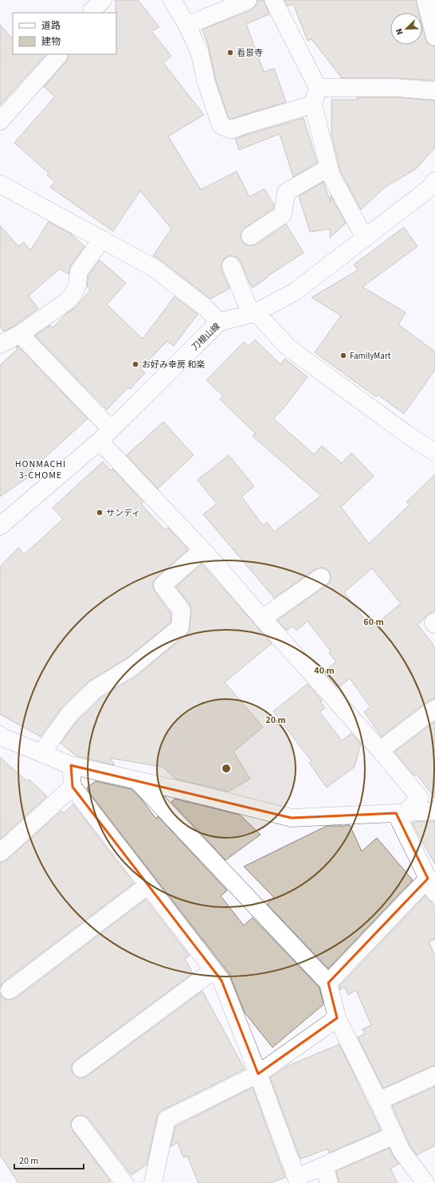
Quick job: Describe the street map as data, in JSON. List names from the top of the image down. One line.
{"streets":{"street":["刀根山線"]},"districts":["HONMACHI 3-CHOME"],"places":["看景寺","FamilyMart","お好み幸房 和楽","サンディ"],"legend":["道路","建物"],"scale_bar":"20 m","north":"bottom left","rings":["60 m","40 m","20 m"]}
